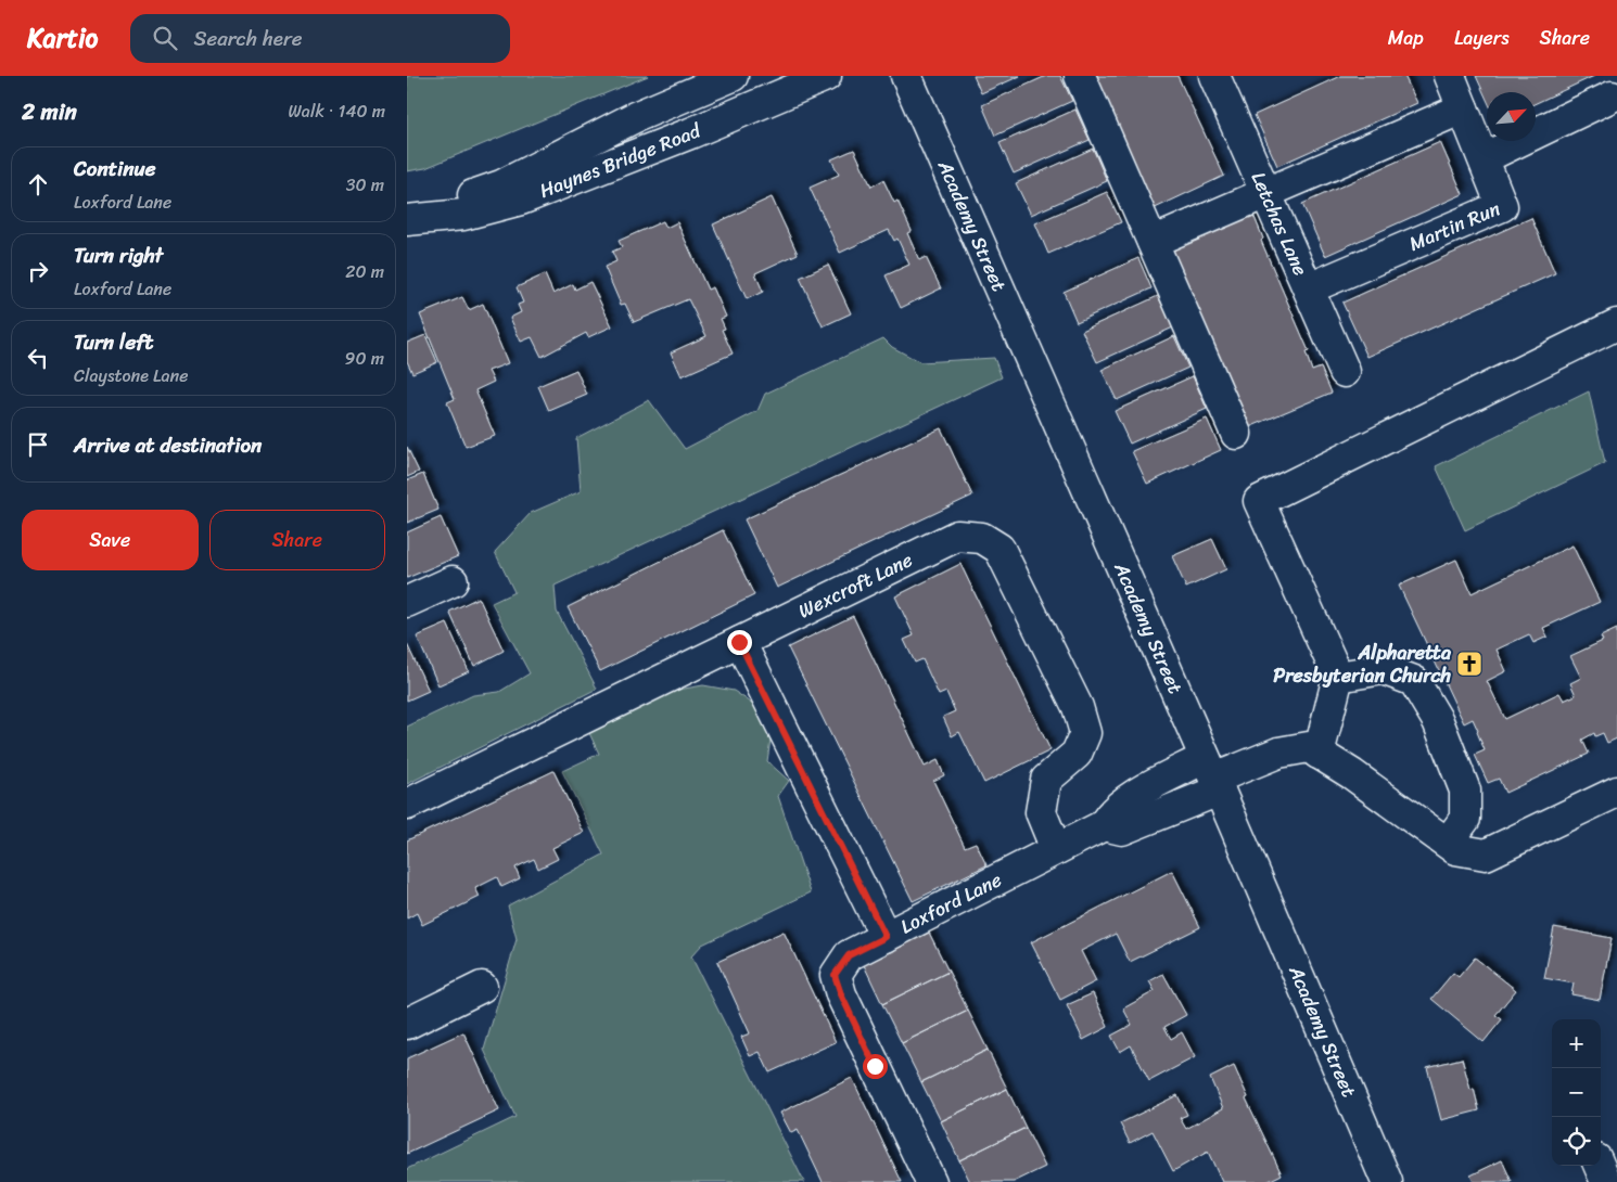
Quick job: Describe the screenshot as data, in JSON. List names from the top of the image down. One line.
{"streets":{"street":["Haynes Bridge Road","Letchas Lane","Martin Run","Academy Street","Wexcroft Lane","Loxford Lane"]},"crossings":[["Letchas Lane","Martin Run"],["Academy Street","Loxford Lane"],["Wexcroft Lane","Loxford Lane"]],"places":{"church":["Alpharetta Presbyterian Church"]},"north":"top right","page":{"header":"Kartio","search":"Search here","nav":["Map","Layers","Share"],"heading":["2 min","Walk · 140 m"],"list":[["Continue","Loxford Lane","30 m"],["Turn right","Loxford Lane","20 m"],["Turn left","Claystone Lane","90 m"],"Arrive at destination"],"buttons":["Save","Share"],"map_buttons":["+","−"]}}
